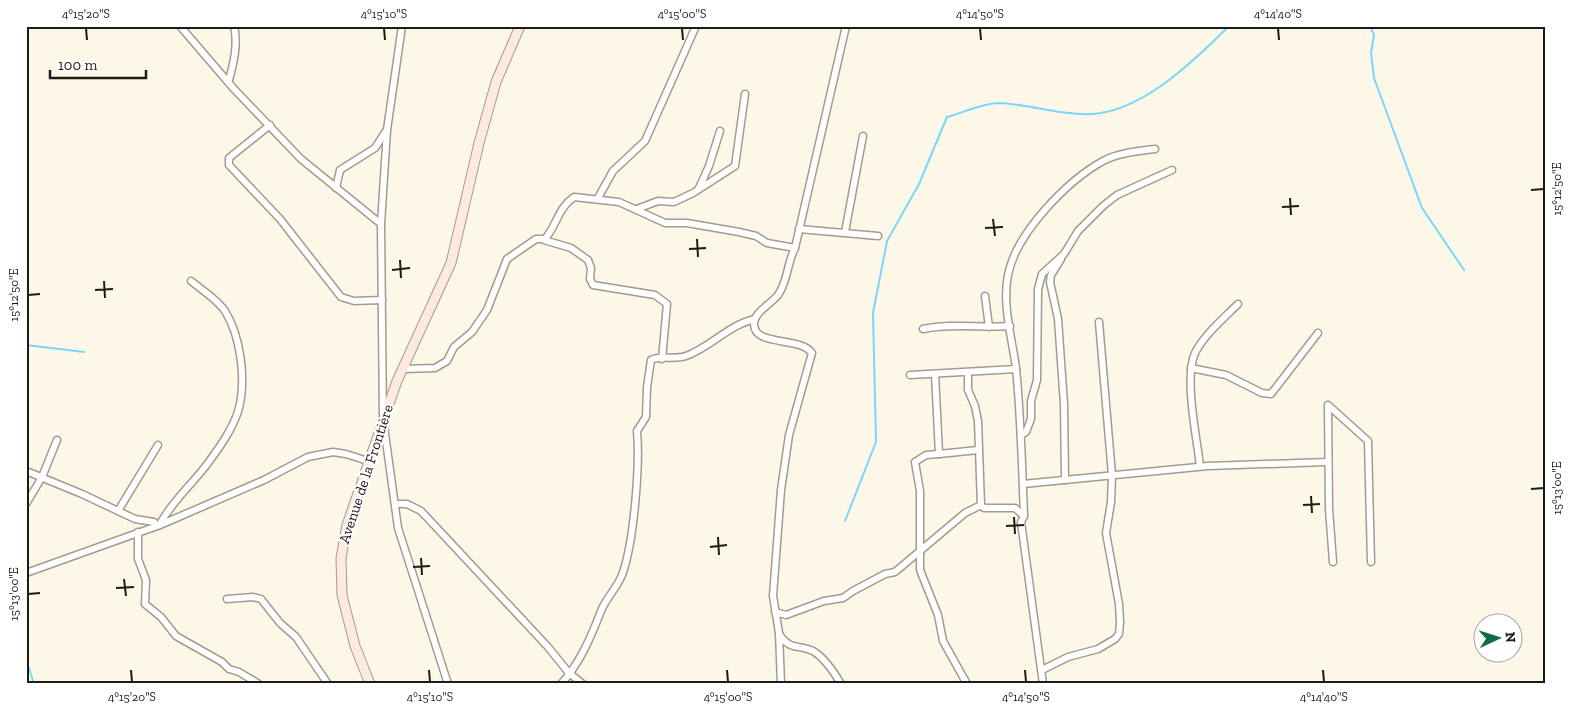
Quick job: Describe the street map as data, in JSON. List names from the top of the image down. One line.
{"streets":{"street":["Avenue de la Frontière"]},"scale_bar":"100 m","north":"right","coordinates":["4°15'20\"S","4°15'10\"S","4°15'00\"S","4°14'50\"S","4°14'40\"S","15°12'50\"E","15°13'00\"E"]}
